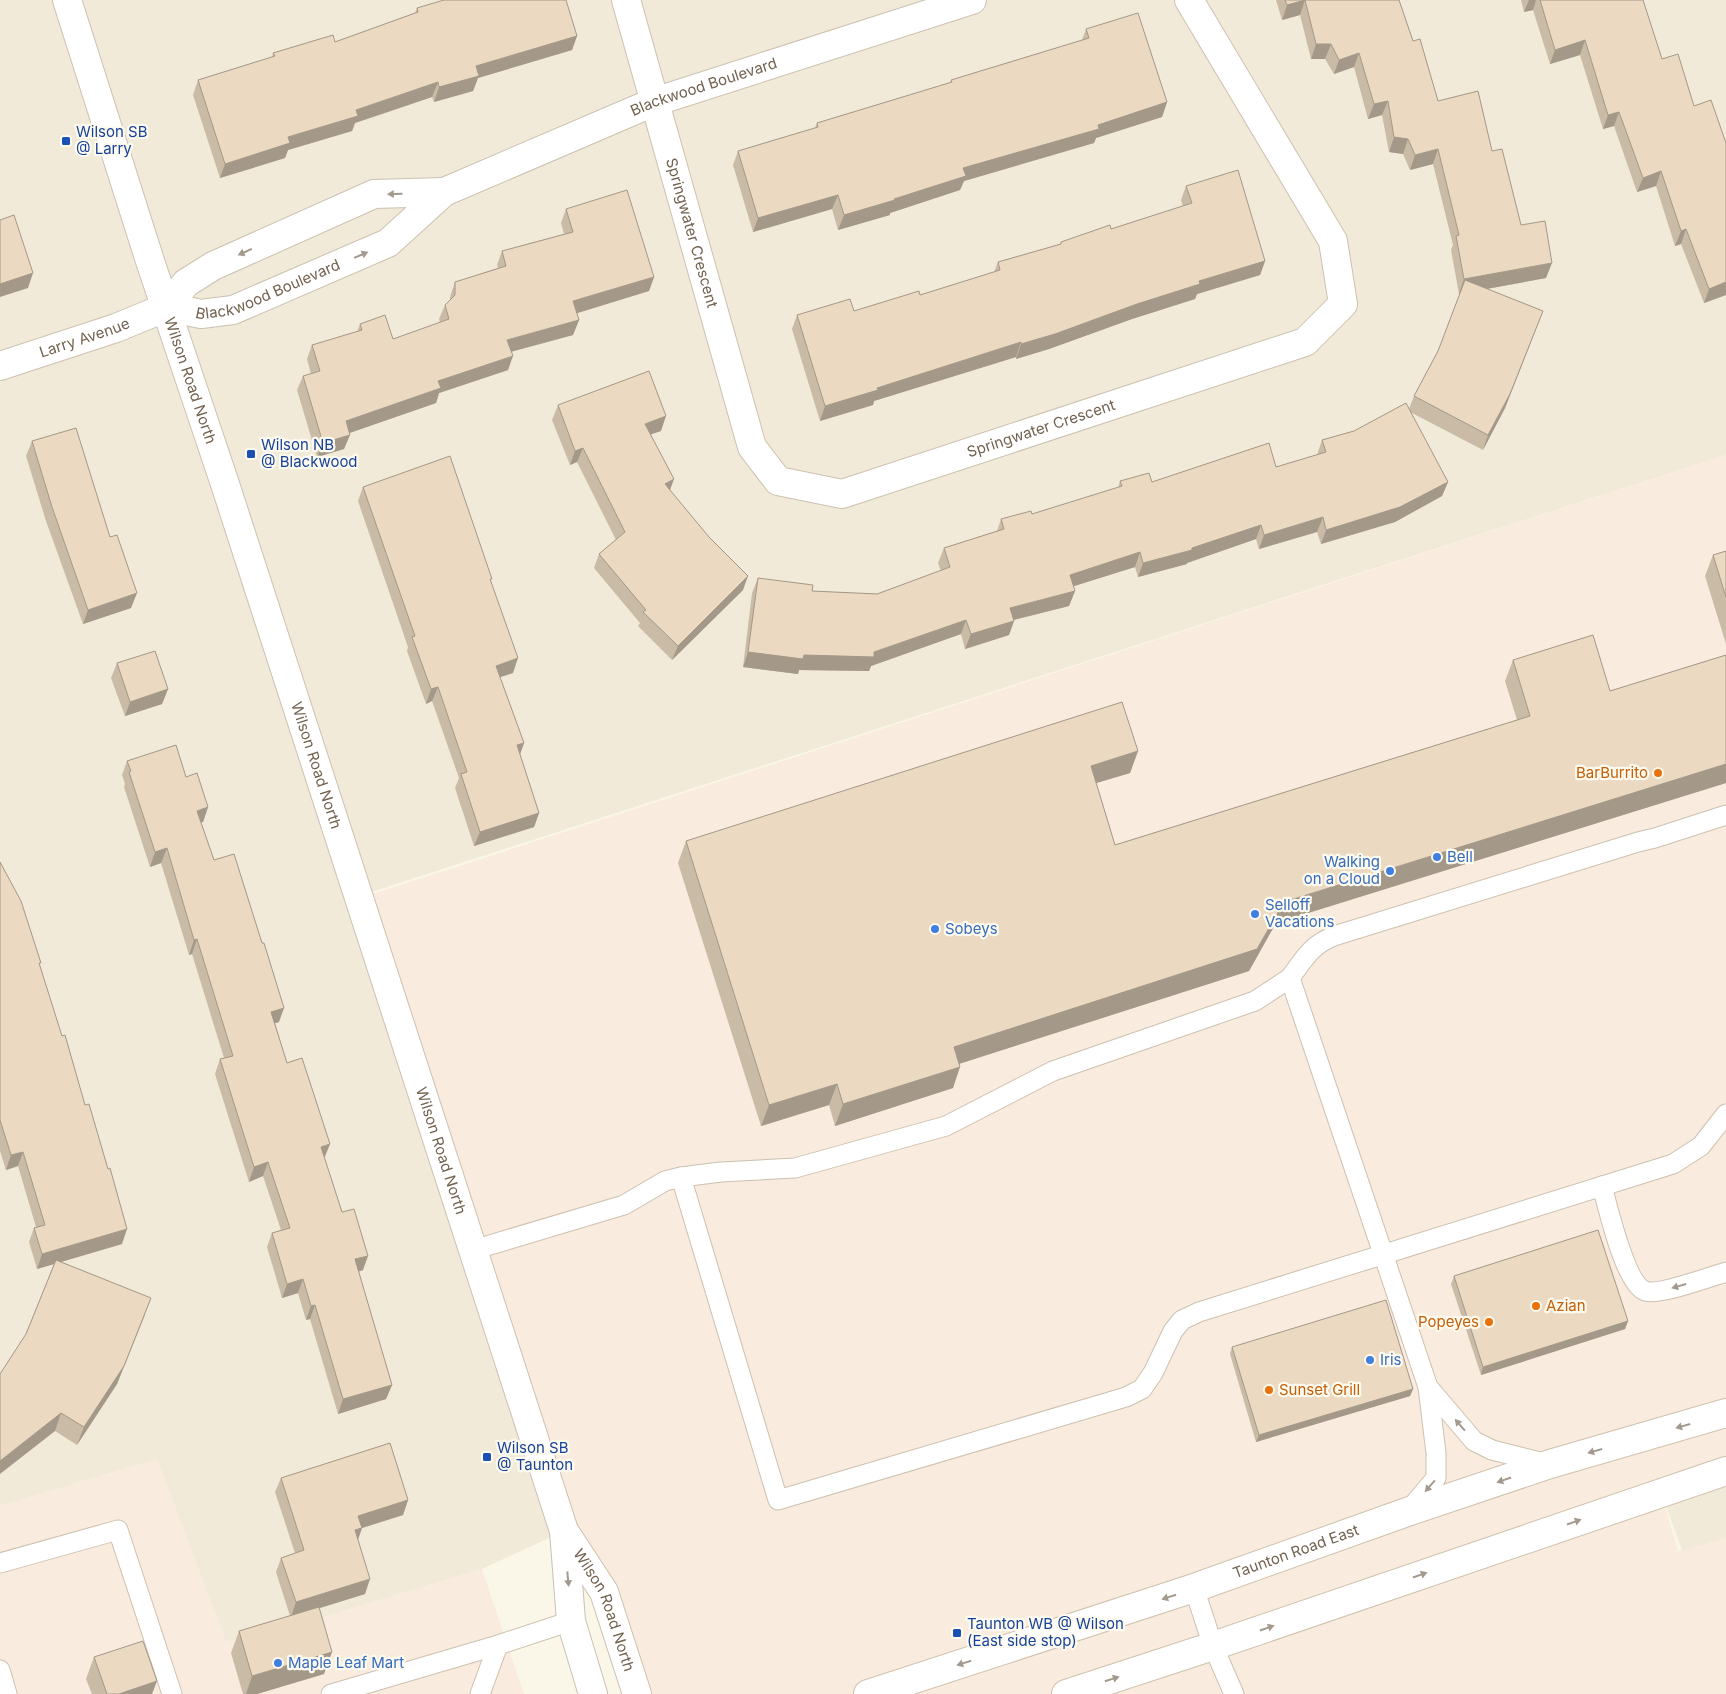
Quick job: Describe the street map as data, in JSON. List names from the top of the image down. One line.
{"streets":{"street":["Blackwood Boulevard","Springwater Crescent","Larry Avenue","Wilson Road North","Taunton Road East"]},"crossings":[["Blackwood Boulevard","Springwater Crescent"],["Blackwood Boulevard","Larry Avenue"],["Blackwood Boulevard","Wilson Road North"],["Larry Avenue","Wilson Road North"]],"places":{"transit":["Wilson SB @ Larry","Wilson NB @ Blackwood","Wilson SB @ Taunton","Taunton WB @ Wilson (East side stop)"],"other":["BarBurrito","Bell","Walking on a Cloud","Selloff Vacations","Sobeys","Azian","Popeyes","Iris","Sunset Grill","Maple Leaf Mart"]}}
